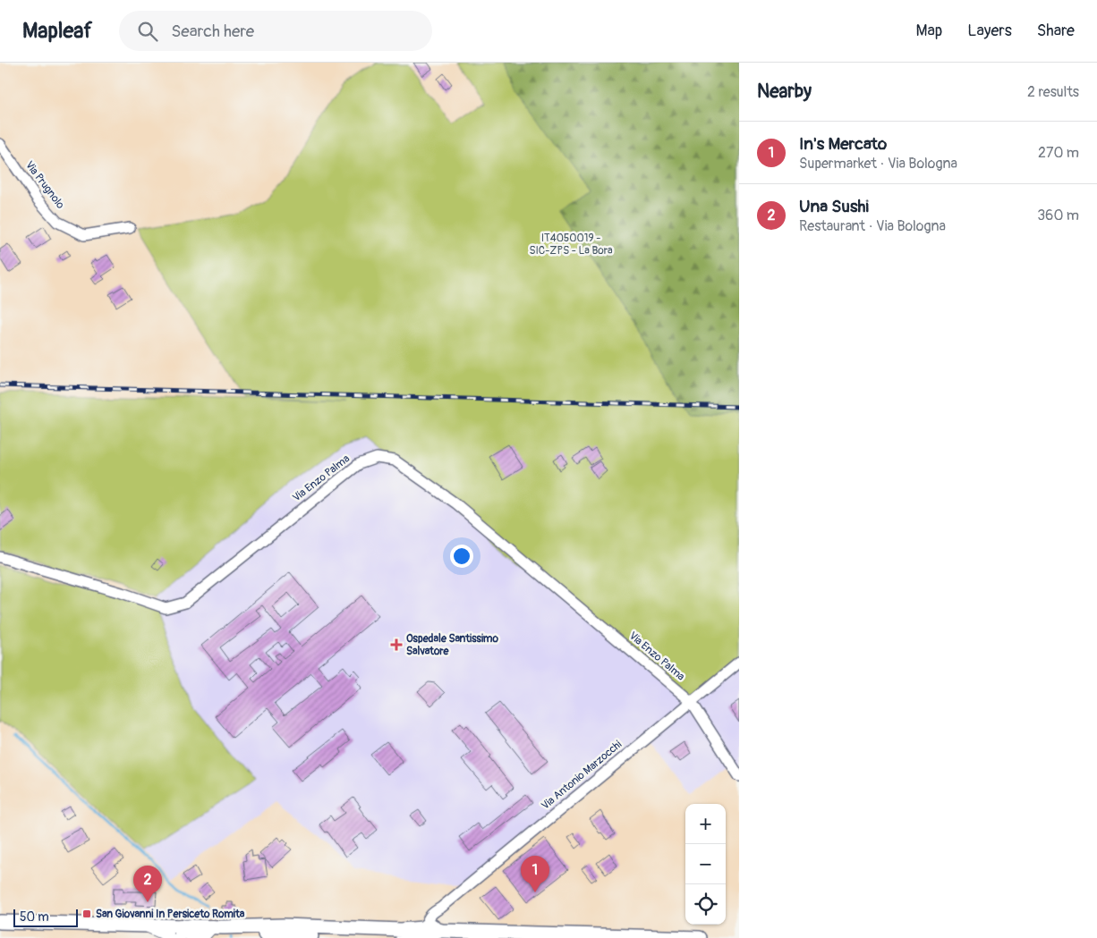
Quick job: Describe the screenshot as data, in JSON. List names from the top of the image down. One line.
{"streets":{"street":["Via Prugnolo","Via Enzo Palma","Via Antonio Marzocchi"]},"crossings":[["Via Enzo Palma","Via Antonio Marzocchi"]],"parks":["IT4050019 - SIC-ZPS - La Bora"],"places":{"health":["Ospedale Santissimo Salvatore"],"transit":["San Giovanni In Persiceto Romita"]},"scale_bar":"50 m","page":{"header":"Mapleaf","search":"Search here","nav":["Map","Layers","Share"],"heading":["Nearby","2 results"],"list":[{"mark":"1","name":"In's Mercato","note":"Supermarket · Via Bologna","value":"270 m"},{"mark":"2","name":"Una Sushi","note":"Restaurant · Via Bologna","value":"360 m"}],"map_buttons":["+","−"],"pins":["1","2"],"scale":"50 m"}}
